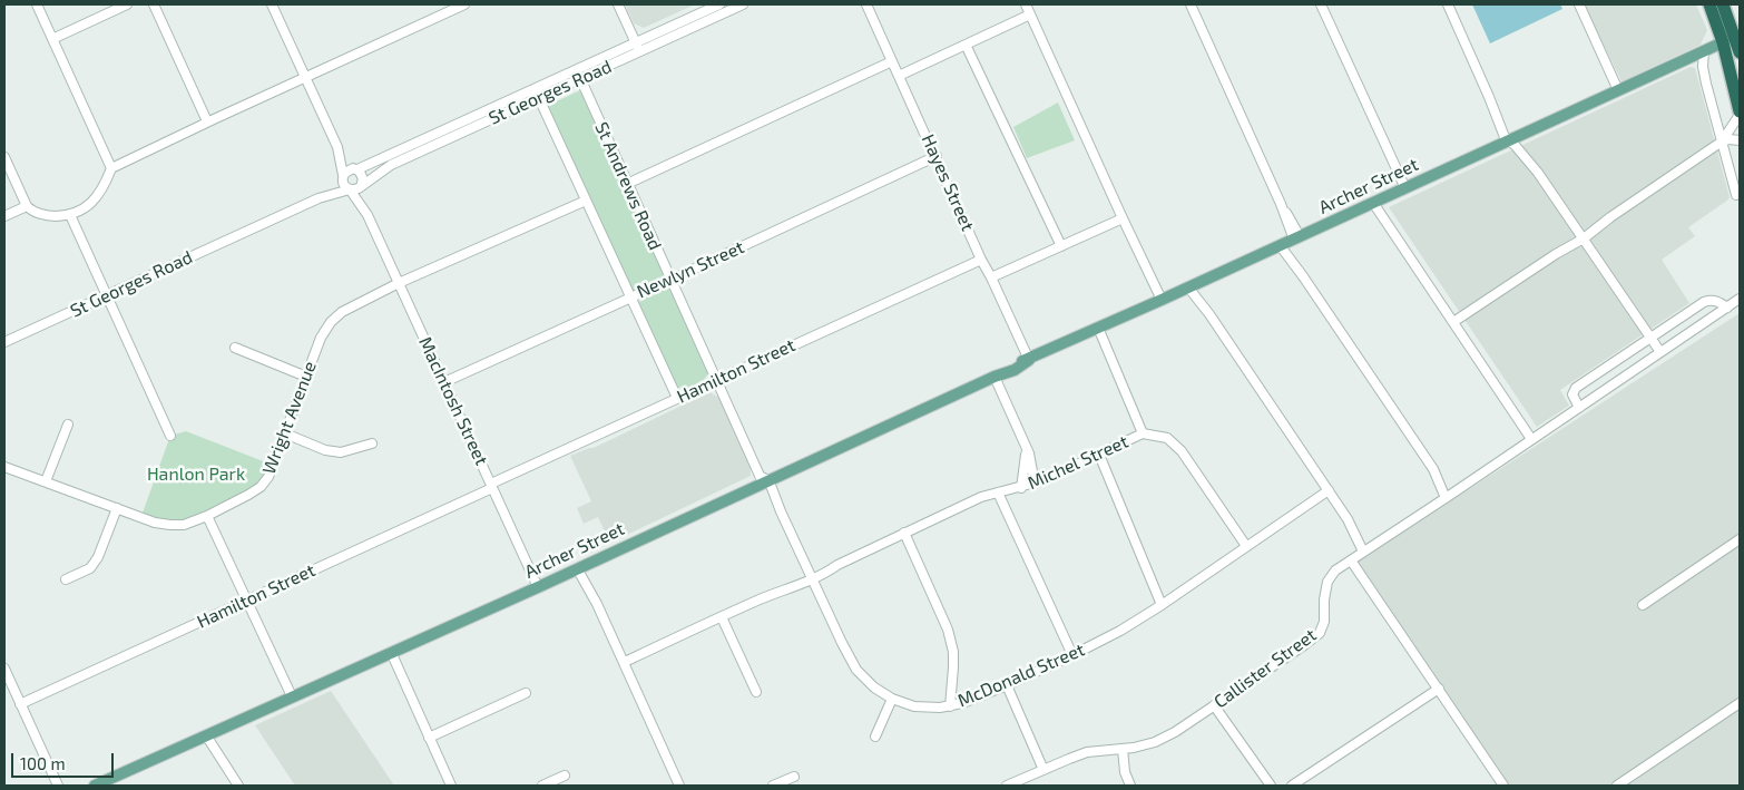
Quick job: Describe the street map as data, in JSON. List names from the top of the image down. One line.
{"streets":{"main road":["Archer Street"],"street":["St Georges Road","Hayes Street","St Andrews Road","Newlyn Street","Hamilton Street","MacIntosh Street","Wright Avenue","Michel Street","Callister Street","McDonald Street"]},"crossings":[["St Georges Road","St Andrews Road"],["St Georges Road","MacIntosh Street"],["Hayes Street","Archer Street"],["Hayes Street","Newlyn Street"],["Hayes Street","Hamilton Street"],["St Andrews Road","Archer Street"],["St Andrews Road","Newlyn Street"],["St Andrews Road","Hamilton Street"],["St Andrews Road","McDonald Street"],["Archer Street","MacIntosh Street"],["Archer Street","McDonald Street"],["Newlyn Street","MacIntosh Street"],["Hamilton Street","MacIntosh Street"],["MacIntosh Street","Wright Avenue"],["Michel Street","McDonald Street"]],"parks":["Hanlon Park"],"scale_bar":"100 m"}
